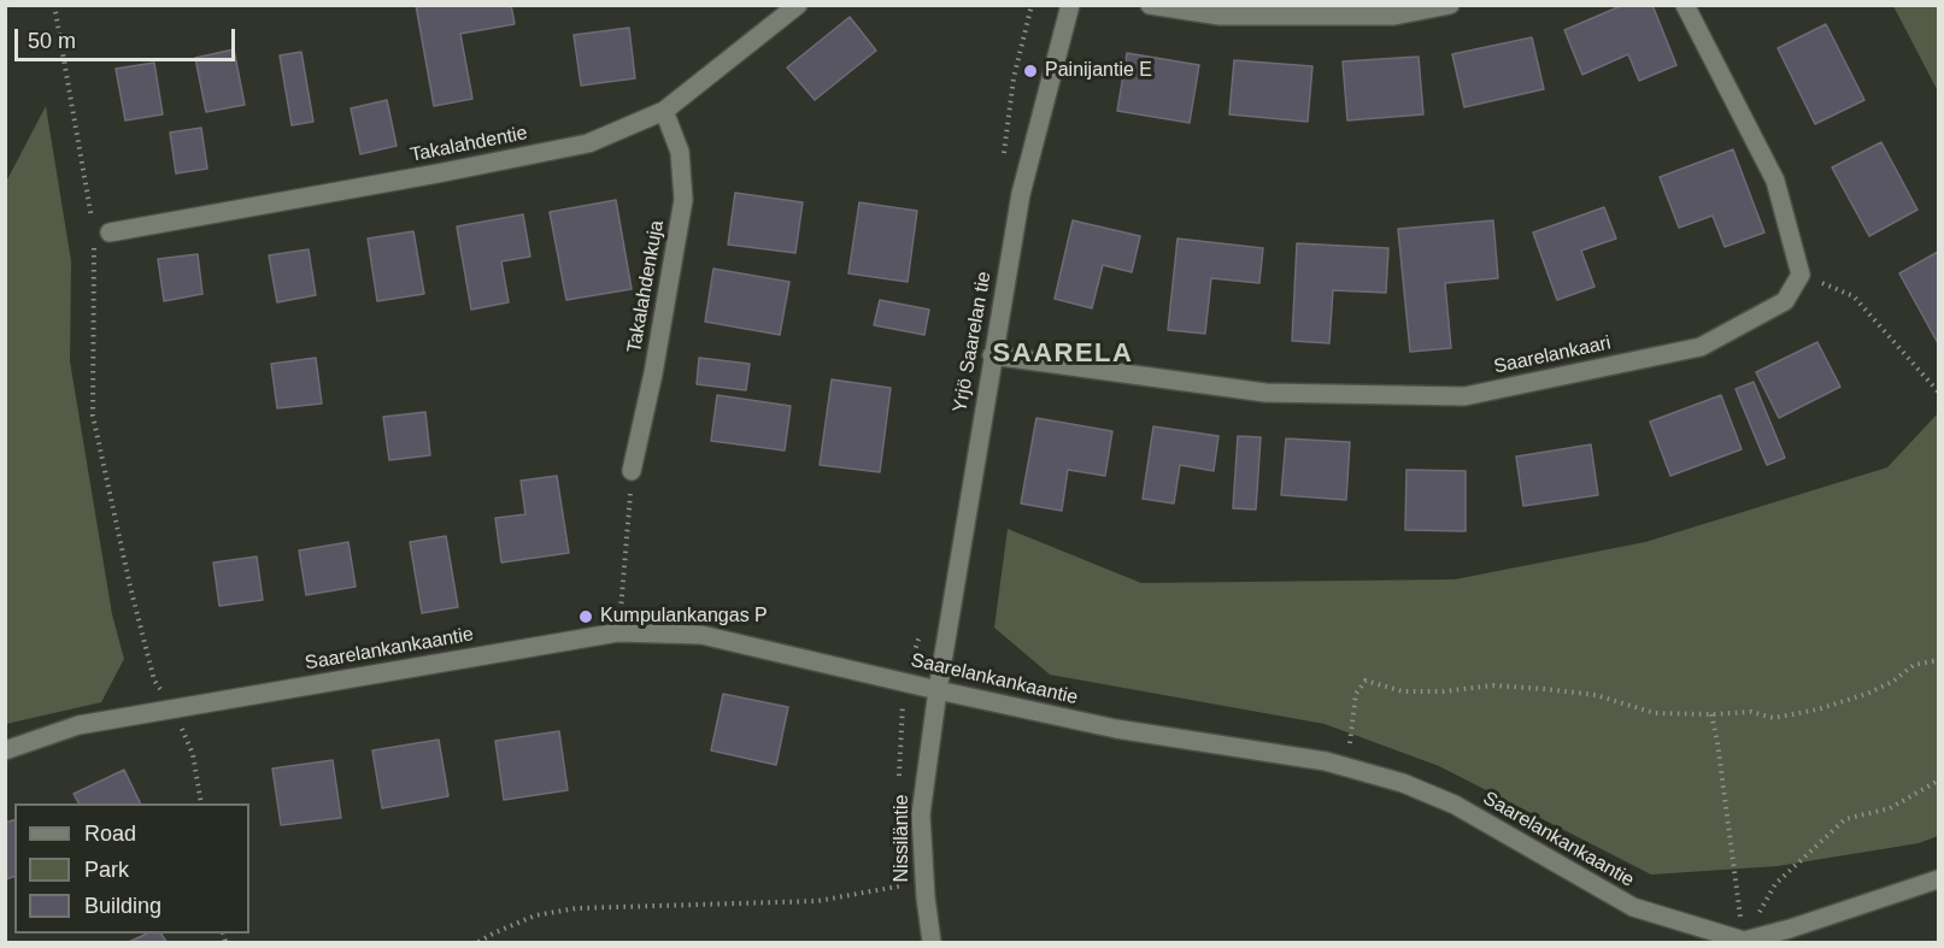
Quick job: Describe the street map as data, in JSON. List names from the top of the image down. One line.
{"streets":{"street":["Takalahdentie","Takalahdenkuja","Yrjö Saarelan tie","Saarelankaari","Saarelankankaantie","Nissiläntie"]},"crossings":[["Takalahdentie","Takalahdenkuja"],["Yrjö Saarelan tie","Saarelankaari"],["Yrjö Saarelan tie","Saarelankankaantie"],["Yrjö Saarelan tie","Nissiläntie"],["Saarelankankaantie","Nissiläntie"]],"districts":["SAARELA"],"places":["Painijantie E","Kumpulankangas P"],"legend":["Road","Park","Building"],"scale_bar":"50 m"}
